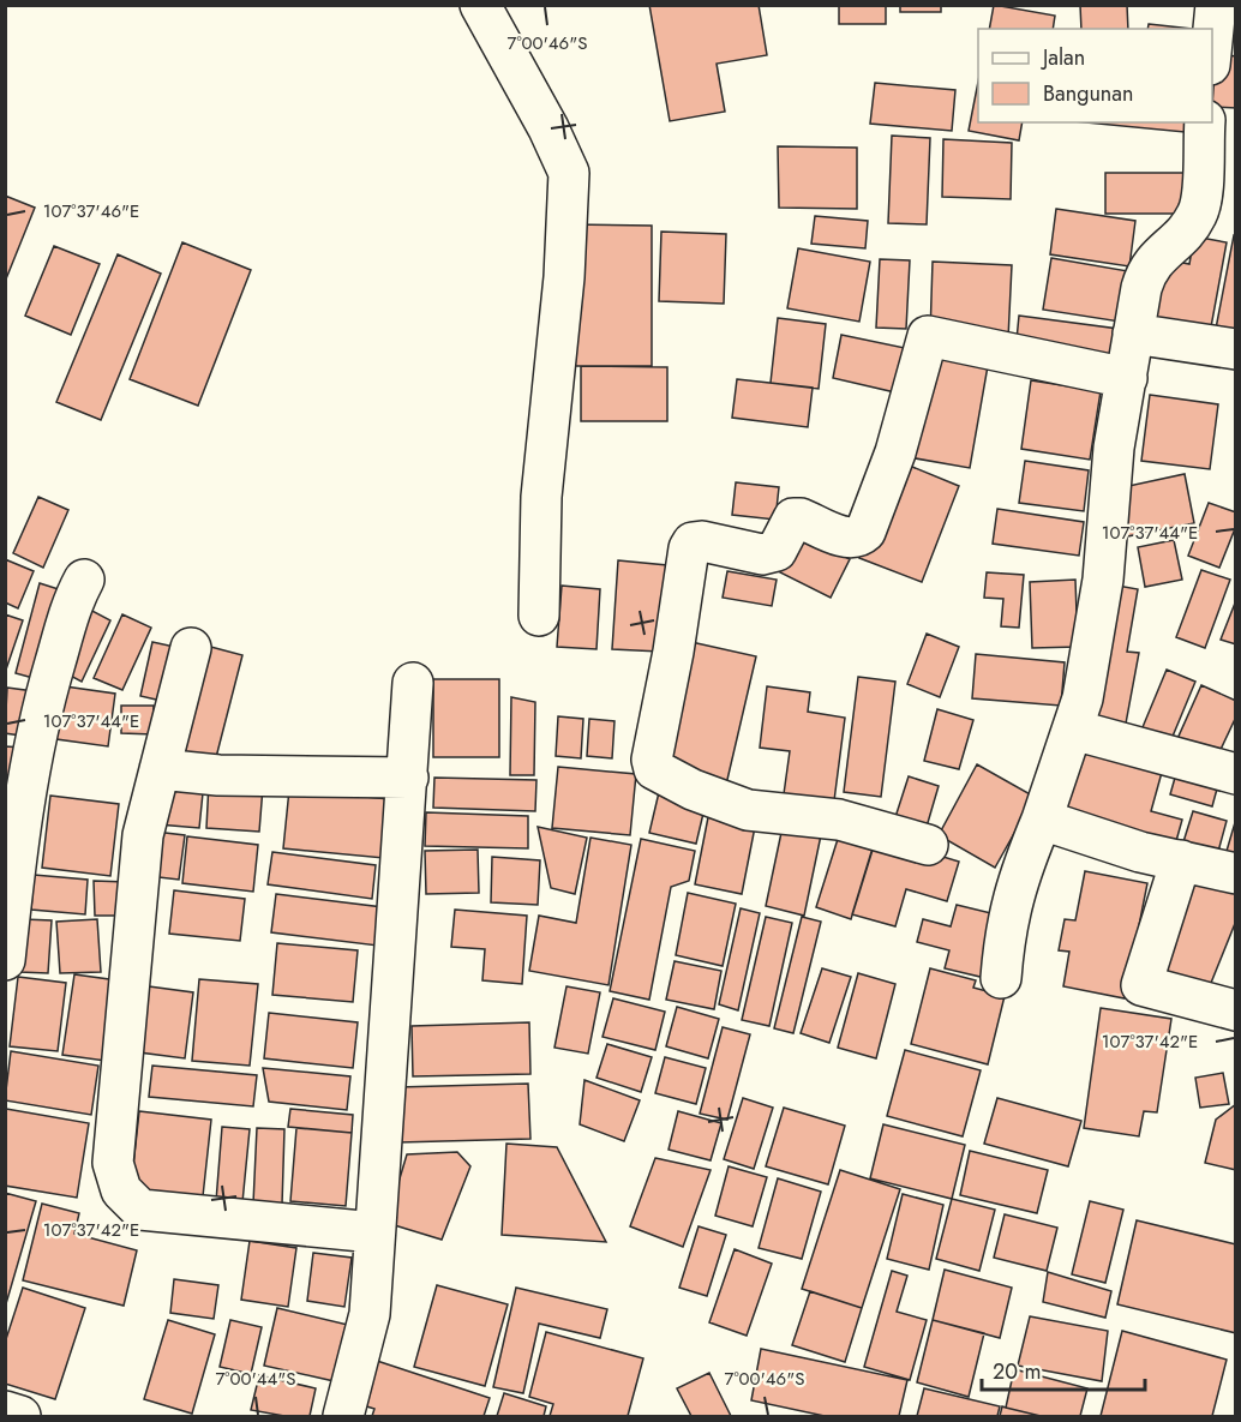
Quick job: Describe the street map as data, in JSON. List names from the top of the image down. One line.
{"legend":["Jalan","Bangunan"],"scale_bar":"20 m","coordinates":["7°00'46\"S","107°37'46\"E","107°37'44\"E","107°37'42\"E","7°00'44\"S"]}
